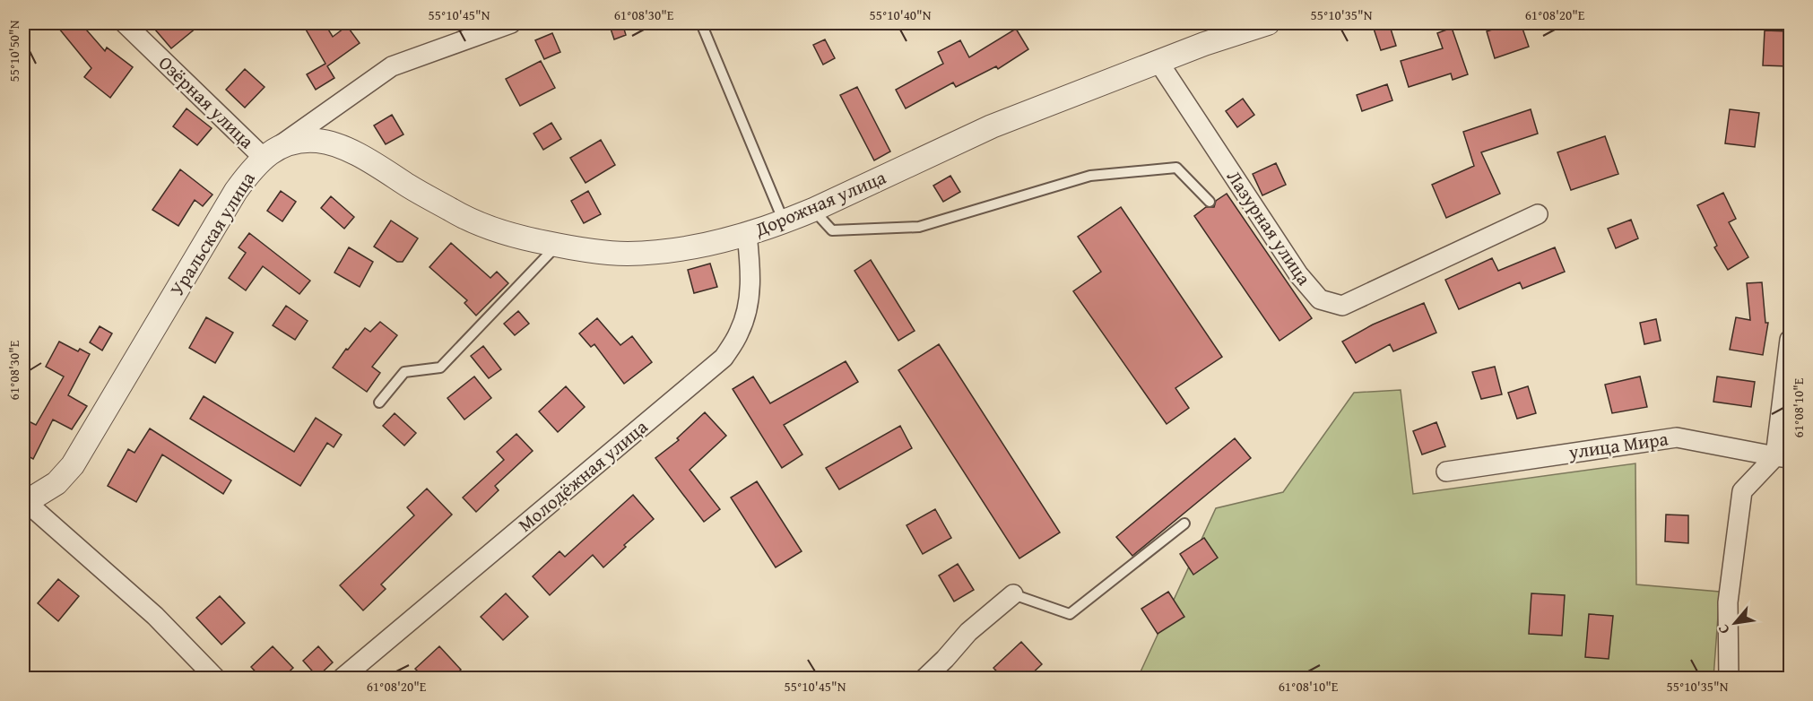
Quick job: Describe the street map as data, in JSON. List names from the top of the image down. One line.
{"streets":{"street":["Озёрная улица","Дорожная улица","Лазурная улица","Уральская улица","улица Мира","Молодёжная улица"]},"crossings":[["Озёрная улица","Дорожная улица"],["Озёрная улица","Уральская улица"],["Дорожная улица","Лазурная улица"],["Дорожная улица","Уральская улица"],["Дорожная улица","Молодёжная улица"]],"north":"bottom left","coordinates":["55°10'45\"N","61°08'30\"E","55°10'40\"N","55°10'35\"N","61°08'20\"E","55°10'50\"N","61°08'10\"E"]}
